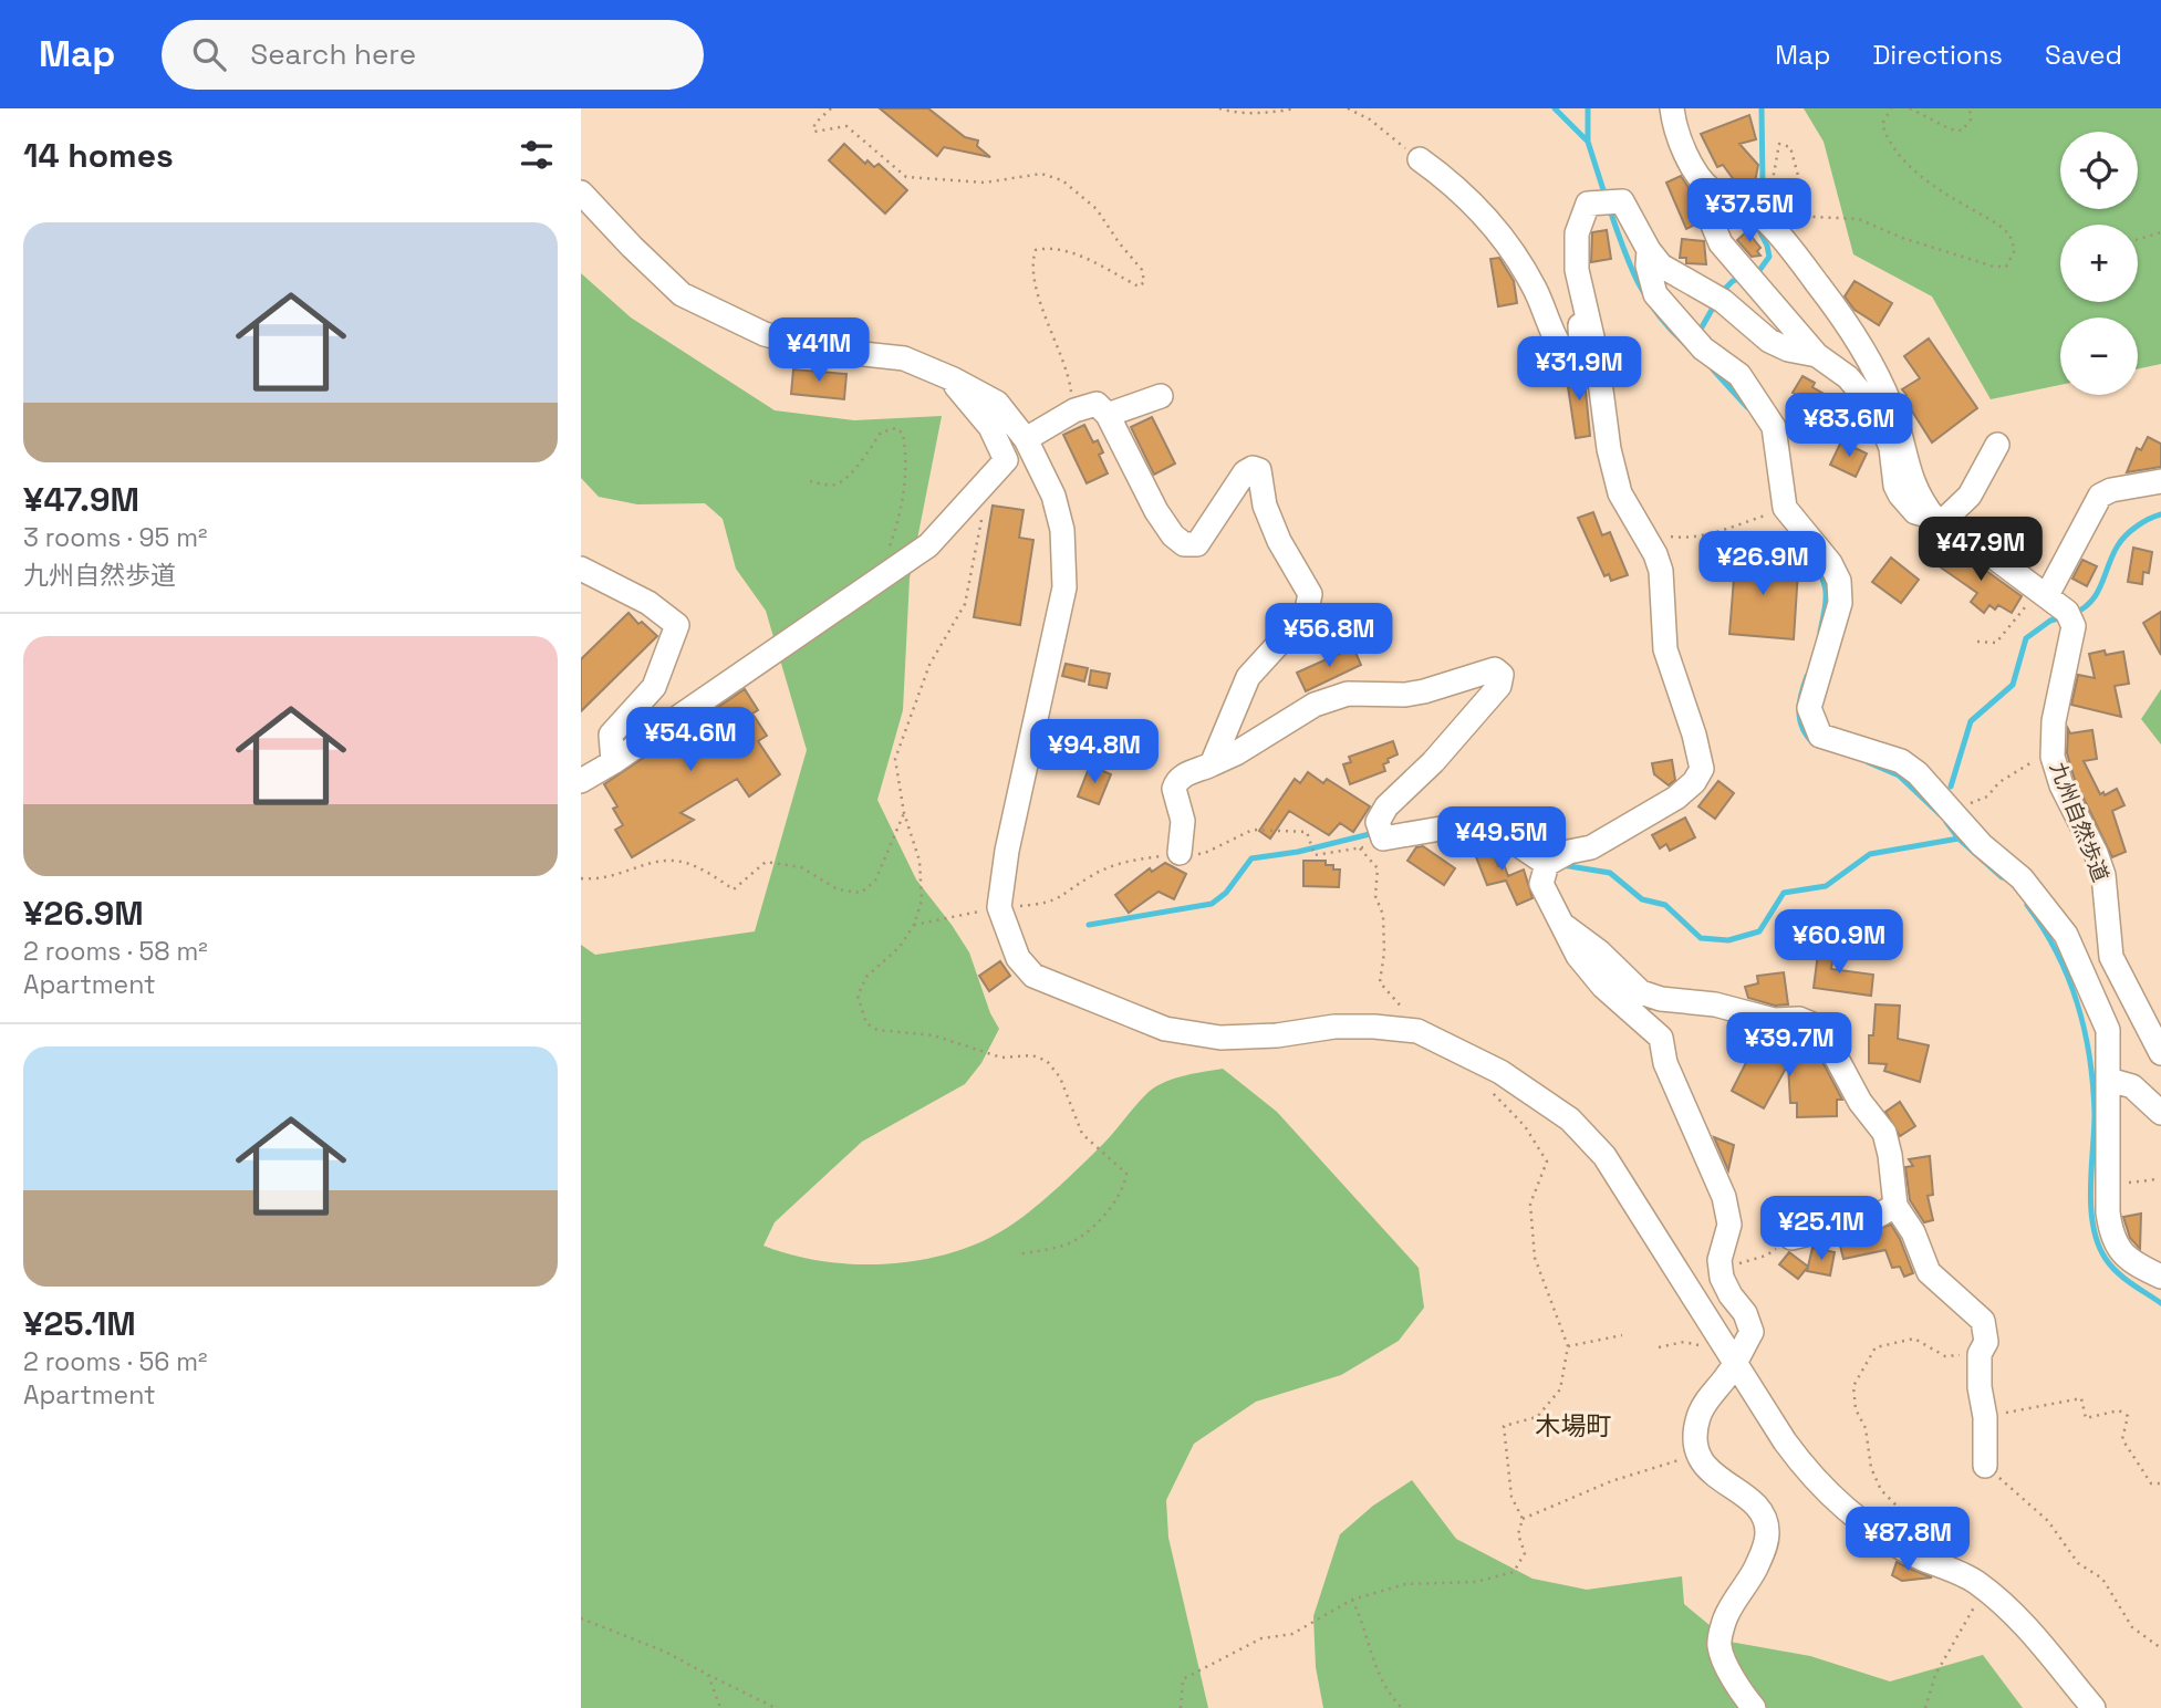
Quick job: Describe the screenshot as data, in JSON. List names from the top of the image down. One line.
{"streets":{"street":["九州自然歩道"]},"districts":["木場町"],"page":{"header":"Map","search":"Search here","nav":["Map","Directions","Saved"],"heading":"14 homes","map_buttons":["+","−"],"price":["¥37.5M","¥41M","¥31.9M","¥83.6M","¥47.9M","¥26.9M","¥56.8M","¥54.6M","¥94.8M","¥49.5M","¥60.9M","¥39.7M","¥25.1M","¥87.8M"],"list":[{"name":"¥47.9M","note":"3 rooms · 95 m² · 九州自然歩道"},{"name":"¥26.9M","note":"2 rooms · 58 m² · Apartment"},{"name":"¥25.1M","note":"2 rooms · 56 m² · Apartment"}]}}
